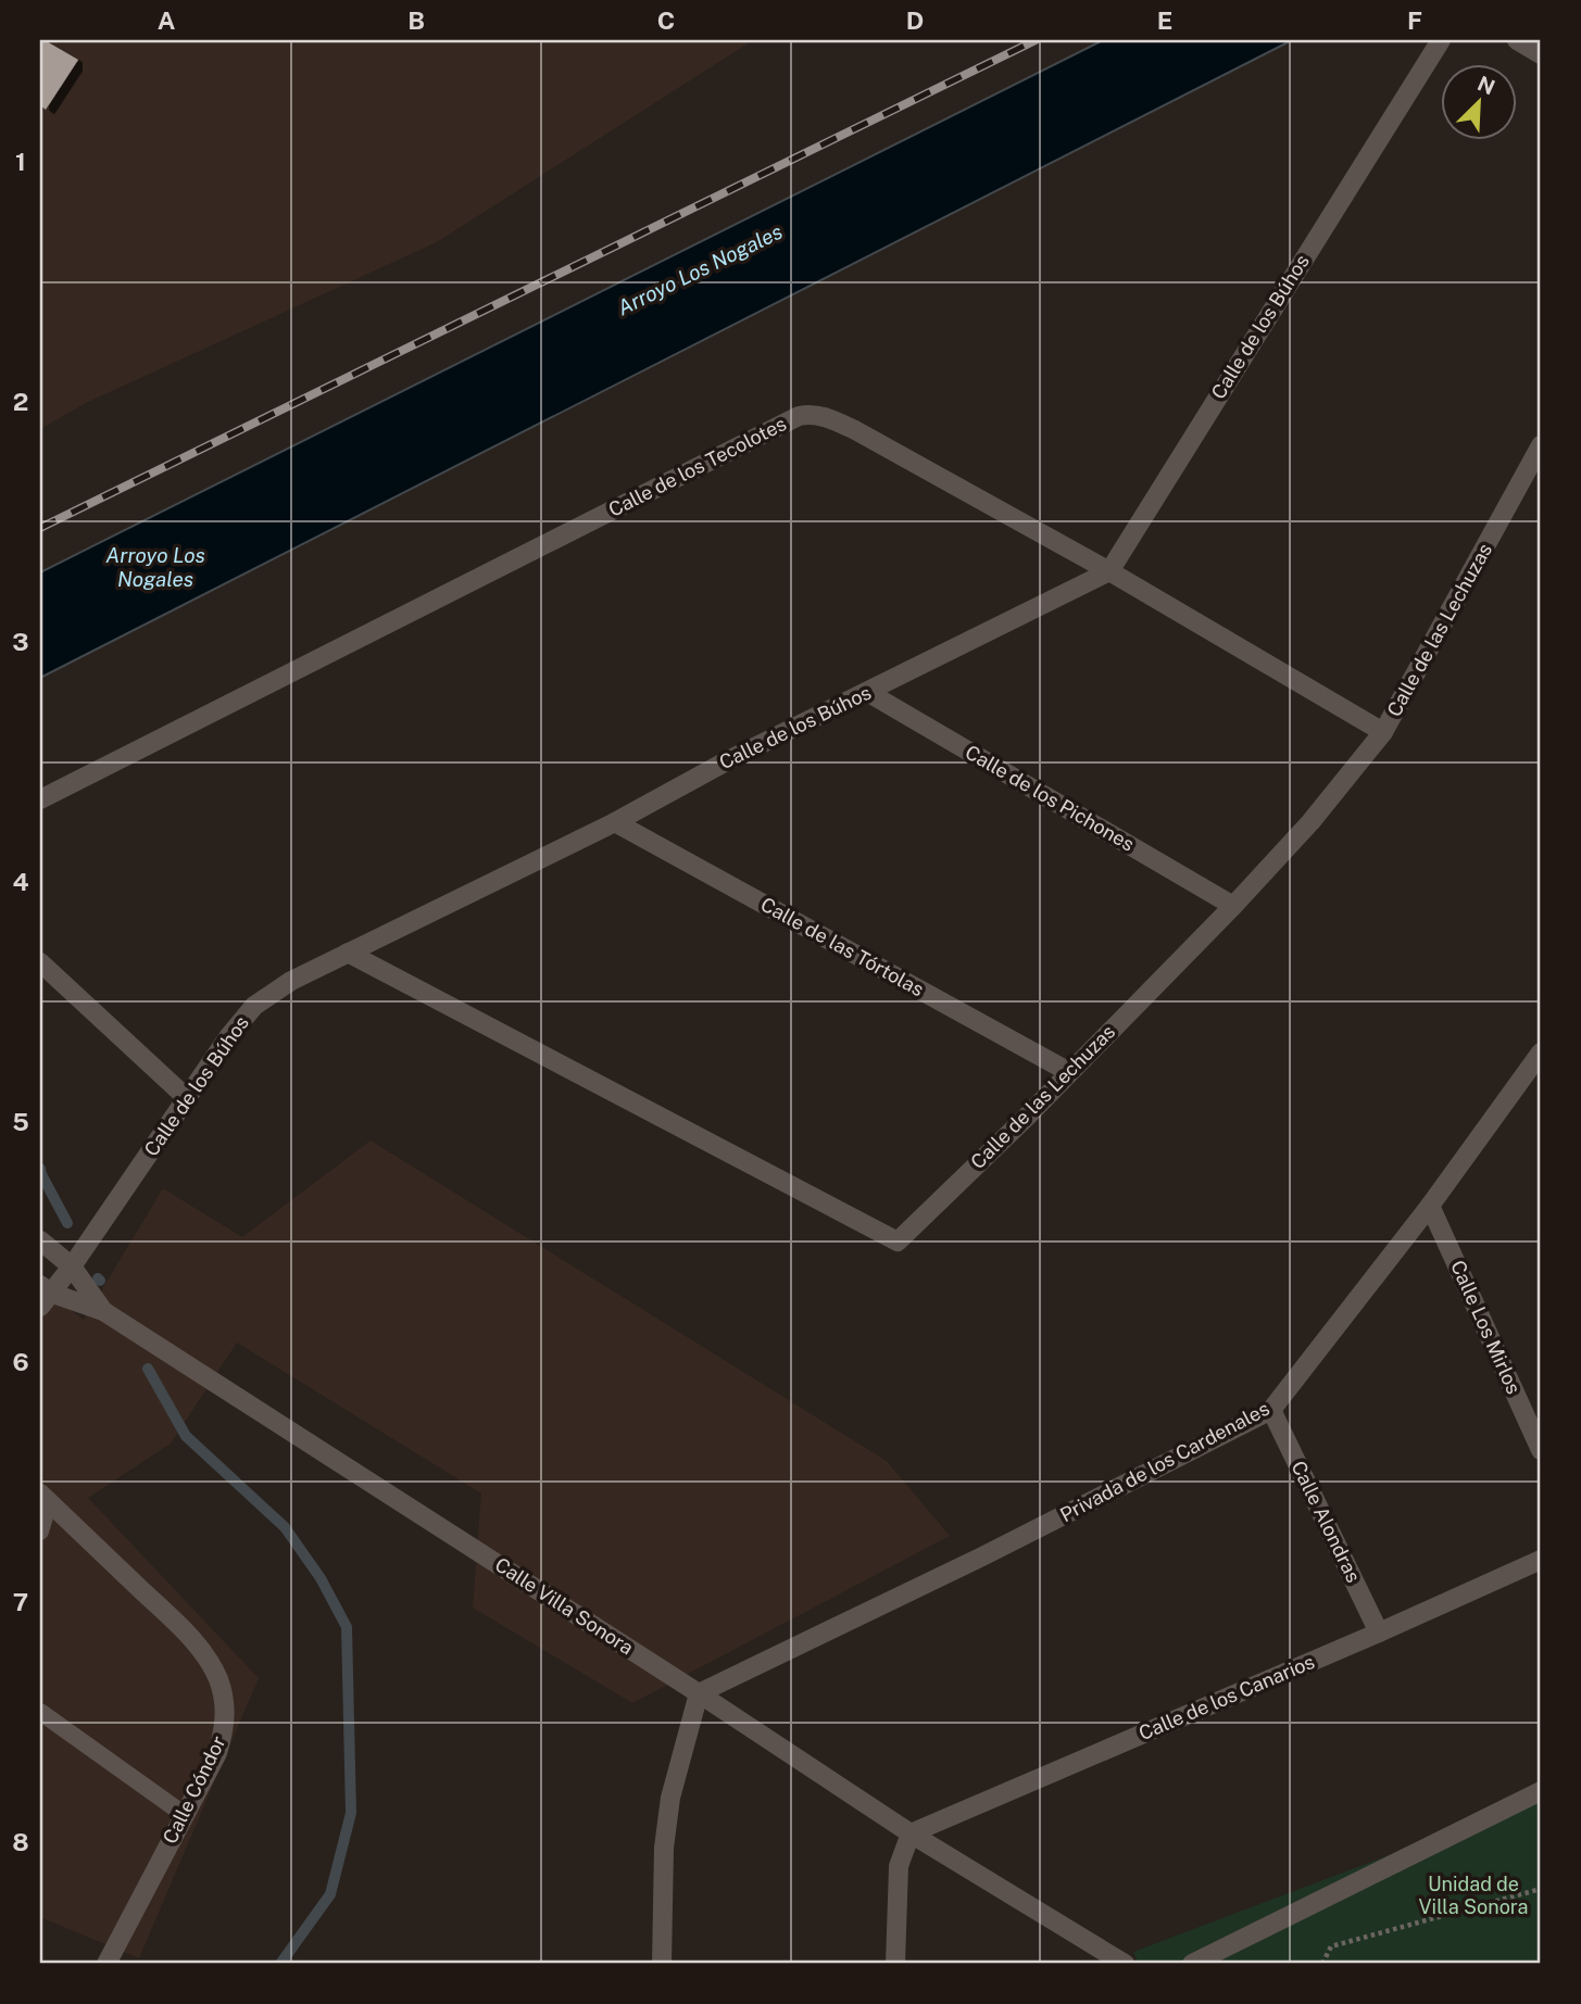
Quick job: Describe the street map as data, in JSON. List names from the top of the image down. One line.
{"streets":{"street":["Calle de los Búhos","Calle de los Tecolotes","Calle de las Lechuzas","Calle de los Pichones","Calle de las Tórtolas","Calle Los Mirlos","Privada de los Cardenales","Calle Alondras","Calle Villa Sonora","Calle de los Canarios","Calle Cóndor"]},"crossings":[["Calle de los Búhos","Calle de los Tecolotes"],["Calle de los Búhos","Calle de las Lechuzas"],["Calle de los Búhos","Calle de los Pichones"],["Calle de los Búhos","Calle de las Tórtolas"],["Calle de los Búhos","Calle Villa Sonora"],["Calle de los Tecolotes","Calle de las Lechuzas"],["Calle de las Lechuzas","Calle de los Pichones"],["Calle de las Lechuzas","Calle de las Tórtolas"],["Calle Los Mirlos","Privada de los Cardenales"],["Privada de los Cardenales","Calle Alondras"],["Privada de los Cardenales","Calle Villa Sonora"],["Calle Alondras","Calle de los Canarios"],["Calle Villa Sonora","Calle de los Canarios"]],"water":["Arroyo Los Nogales"],"parks":["Unidad de Villa Sonora"],"north":"top right","grid":{"columns":["A","B","C","D","E","F"],"rows":["1","2","3","4","5","6","7","8"]}}
